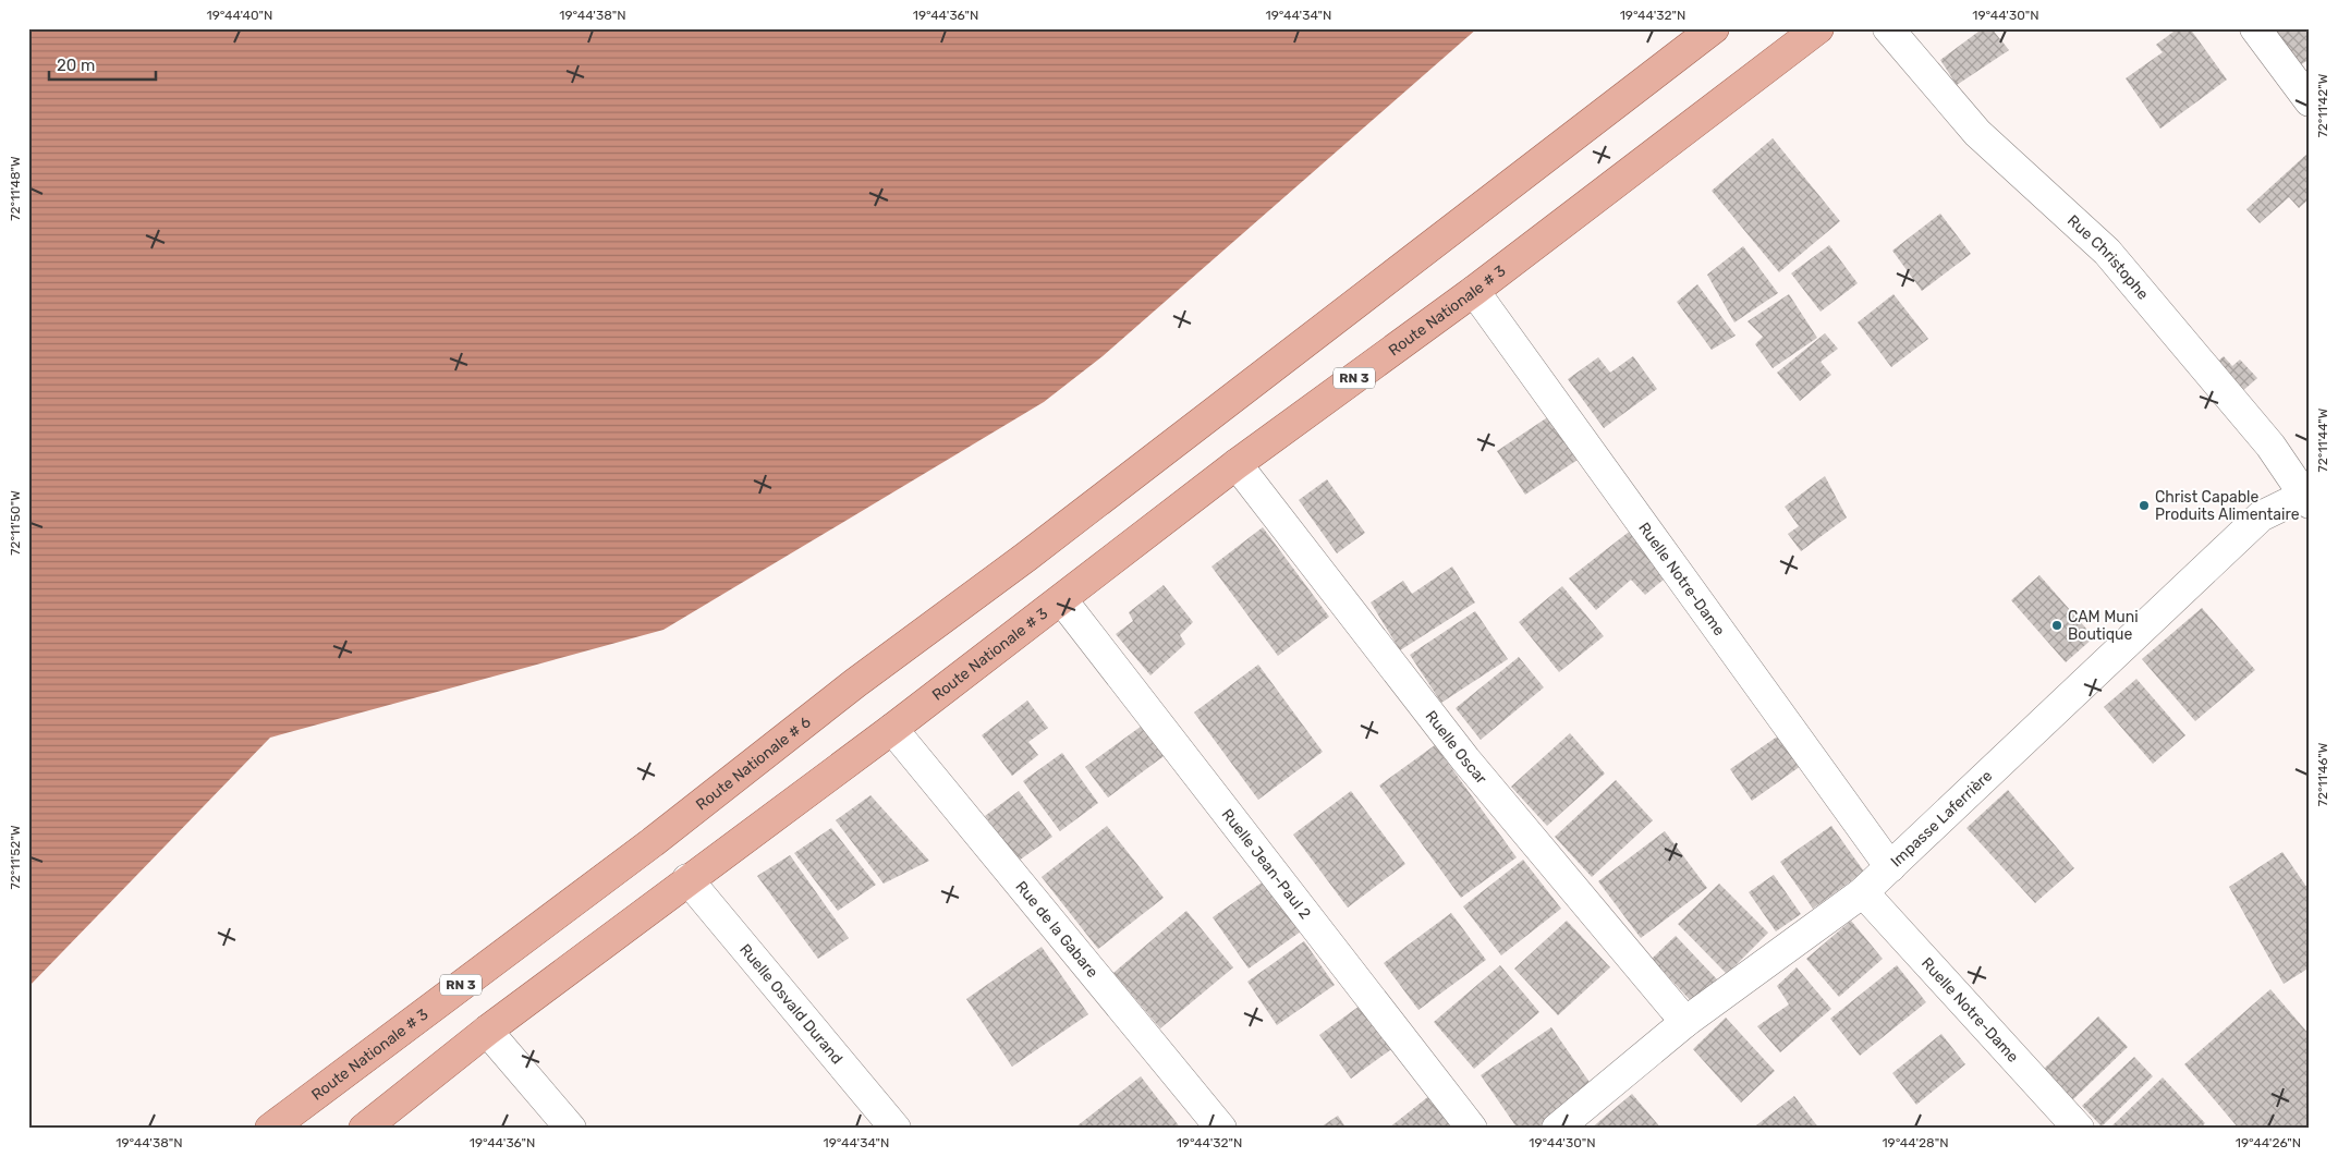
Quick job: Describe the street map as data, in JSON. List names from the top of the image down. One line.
{"streets":{"main road":["Route Nationale # 3","RN 3","Route Nationale # 6"],"street":["Rue Christophe","Ruelle Notre-Dame","Ruelle Oscar","Impasse Laferrière","Ruelle Jean-Paul 2","Rue de la Gabare","Ruelle Osvald Durand"]},"crossings":[["Rue Christophe","Impasse Laferrière"],["Route Nationale # 3","RN 3"],["Route Nationale # 3","Ruelle Notre-Dame"],["Route Nationale # 3","Ruelle Oscar"],["Route Nationale # 3","Route Nationale # 6"],["Route Nationale # 3","Ruelle Jean-Paul 2"],["Route Nationale # 3","Rue de la Gabare"],["RN 3","Rue de la Gabare"],["RN 3","Ruelle Osvald Durand"],["Ruelle Notre-Dame","Impasse Laferrière"],["Ruelle Oscar","Impasse Laferrière"]],"places":["Christ Capable Produits Alimentaire","CAM Muni Boutique"],"scale_bar":"20 m","coordinates":["19°44'40\"N","19°44'38\"N","19°44'36\"N","19°44'34\"N","19°44'32\"N","19°44'30\"N","72°11'42\"W","72°11'48\"W","72°11'44\"W","72°11'50\"W","72°11'46\"W","72°11'52\"W","19°44'28\"N","19°44'26\"N"]}
